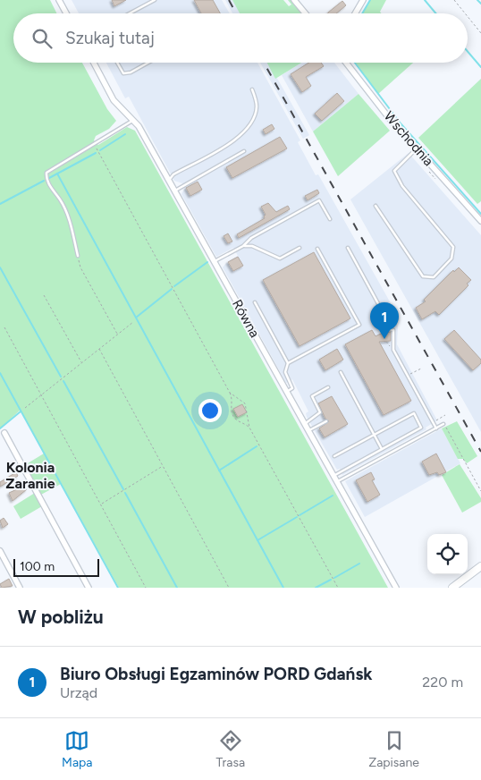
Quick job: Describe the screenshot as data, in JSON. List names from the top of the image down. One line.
{"streets":{"street":["Wschodnia","Równa"]},"districts":["Kolonia Zaranie"],"scale_bar":"100 m","page":{"search":"Szukaj tutaj","pins":"1","scale":"100 m","heading":"W pobliżu","list":[{"mark":"1","name":"Biuro Obsługi Egzaminów PORD Gdańsk","note":"Urząd","value":"220 m"}],"nav":["Mapa","Trasa","Zapisane"]}}
